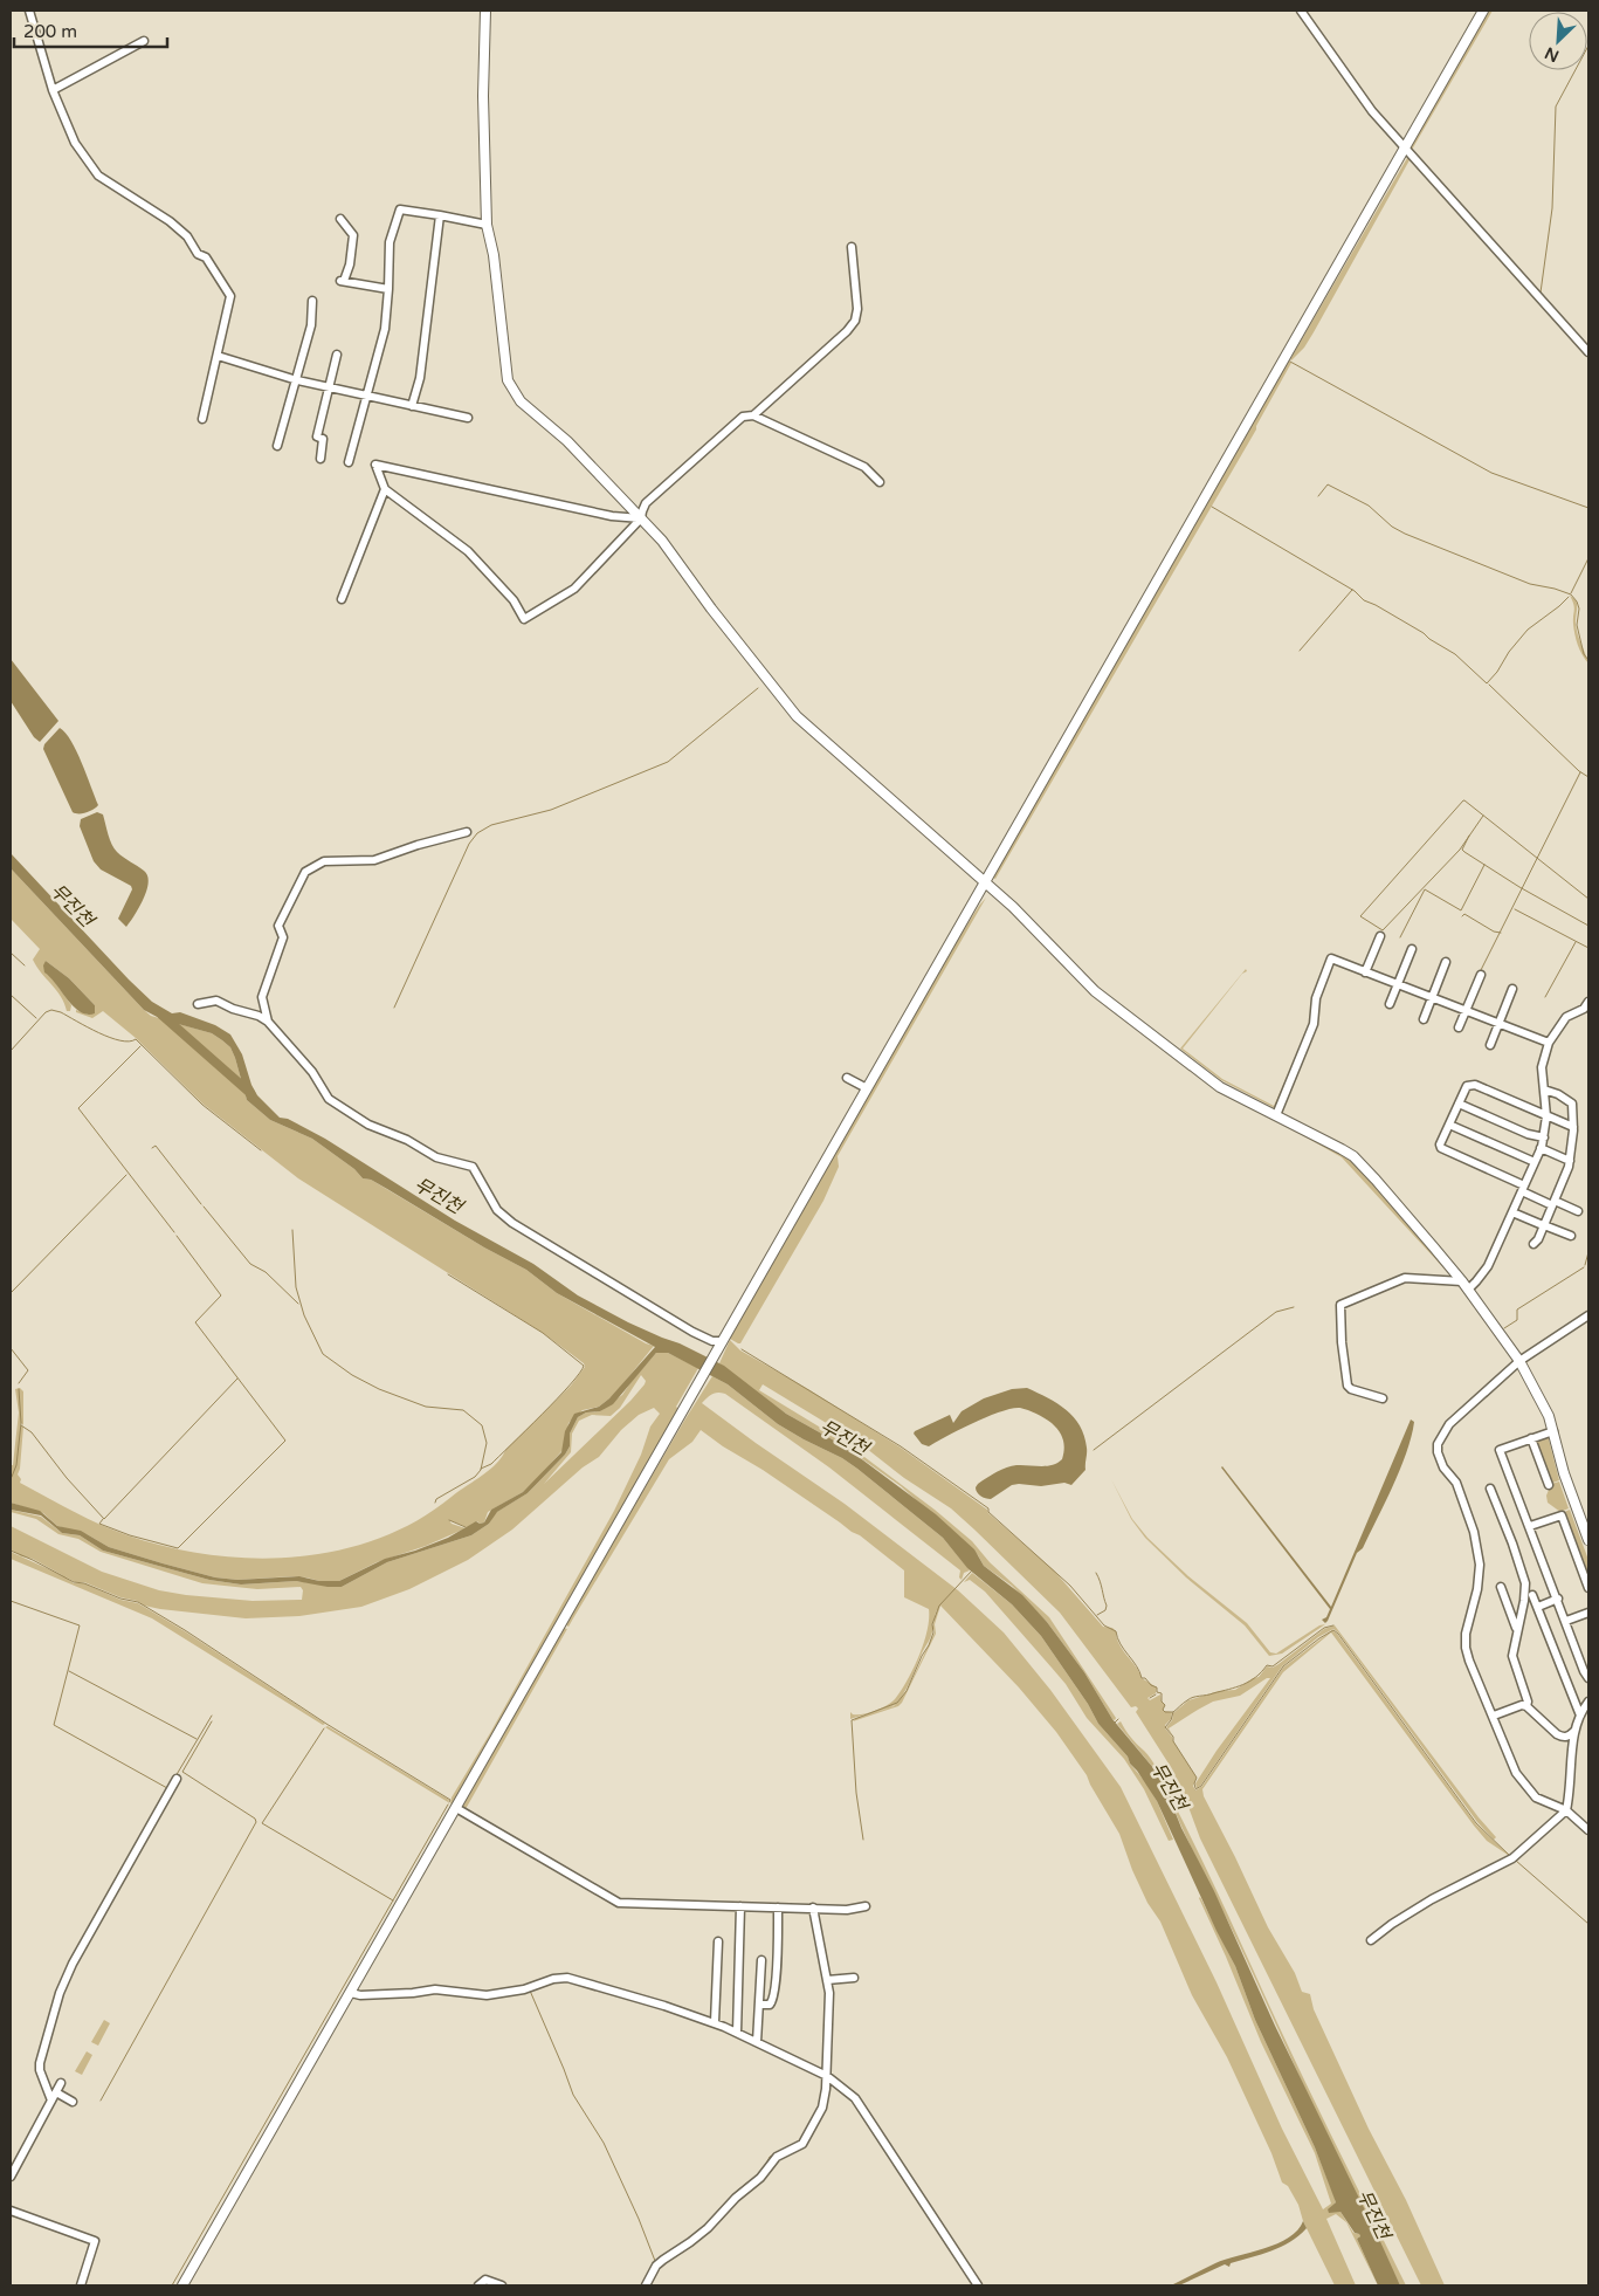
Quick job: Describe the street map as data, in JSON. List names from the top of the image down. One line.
{"water":["무진천"],"scale_bar":"200 m","north":"bottom left"}
